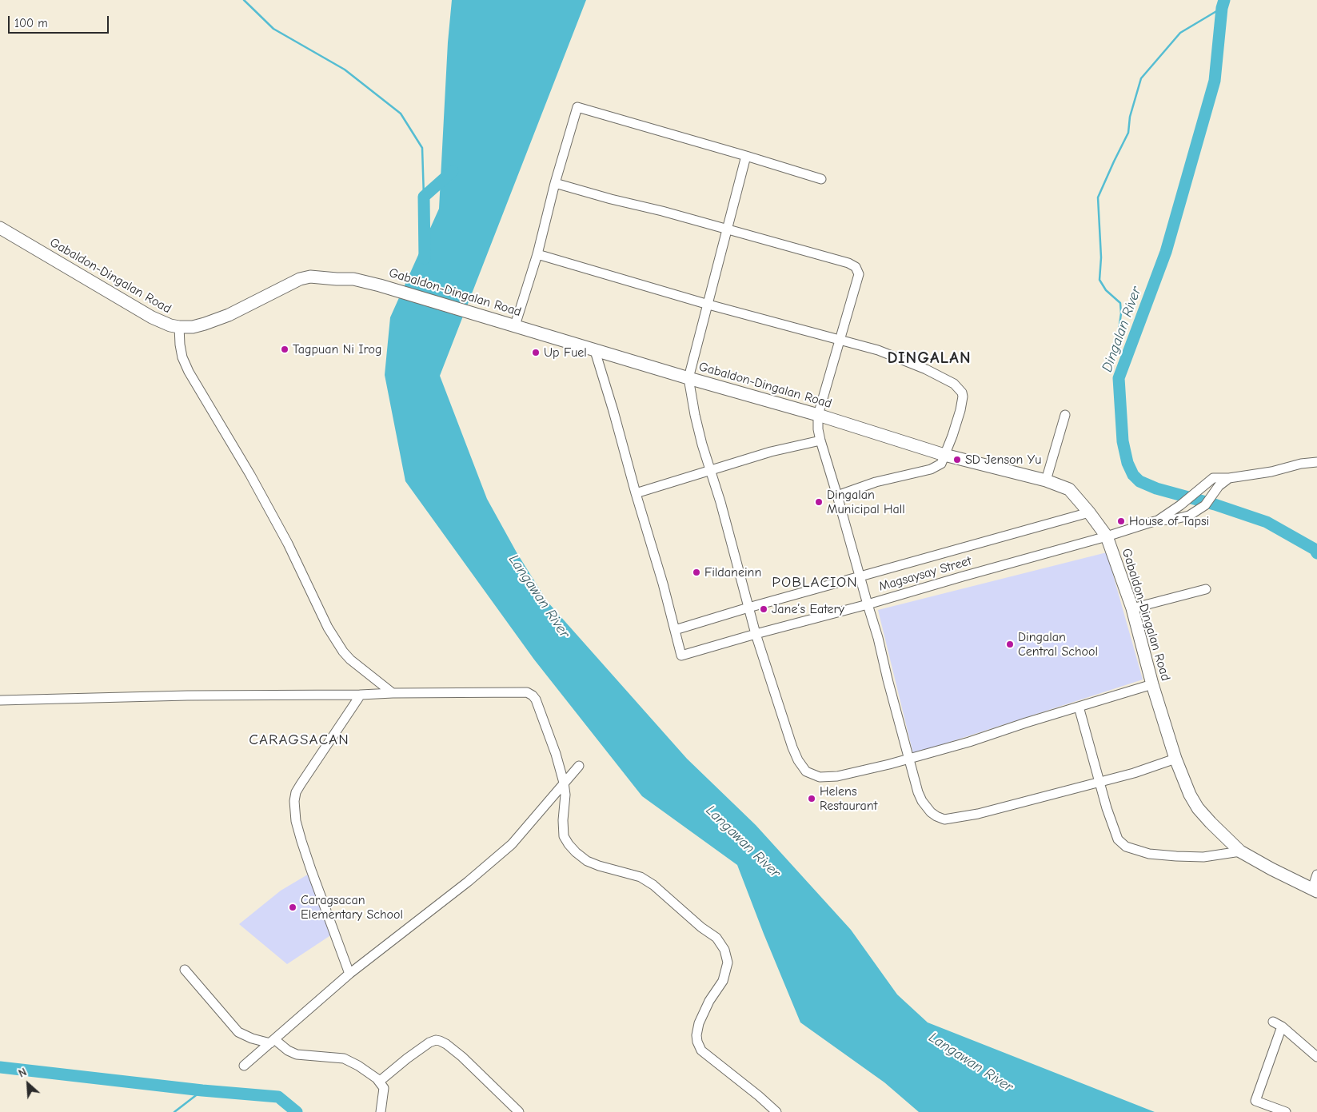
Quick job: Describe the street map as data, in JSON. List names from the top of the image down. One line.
{"streets":{"main road":["Gabaldon-Dingalan Road"],"street":["Magsaysay Street"]},"crossings":[["Gabaldon-Dingalan Road","Magsaysay Street"]],"districts":["DINGALAN","POBLACION","CARAGSACAN"],"water":["Dingalan River","Langawan River"],"places":["Tagpuan Ni Irog","Up Fuel","SD Jenson Yu","Dingalan Municipal Hall","House of Tapsi","Fildaneinn","Jane’s Eatery","Dingalan Central School","Helens Restaurant","Caragsacan Elementary School"],"scale_bar":"100 m","north":"top left"}
